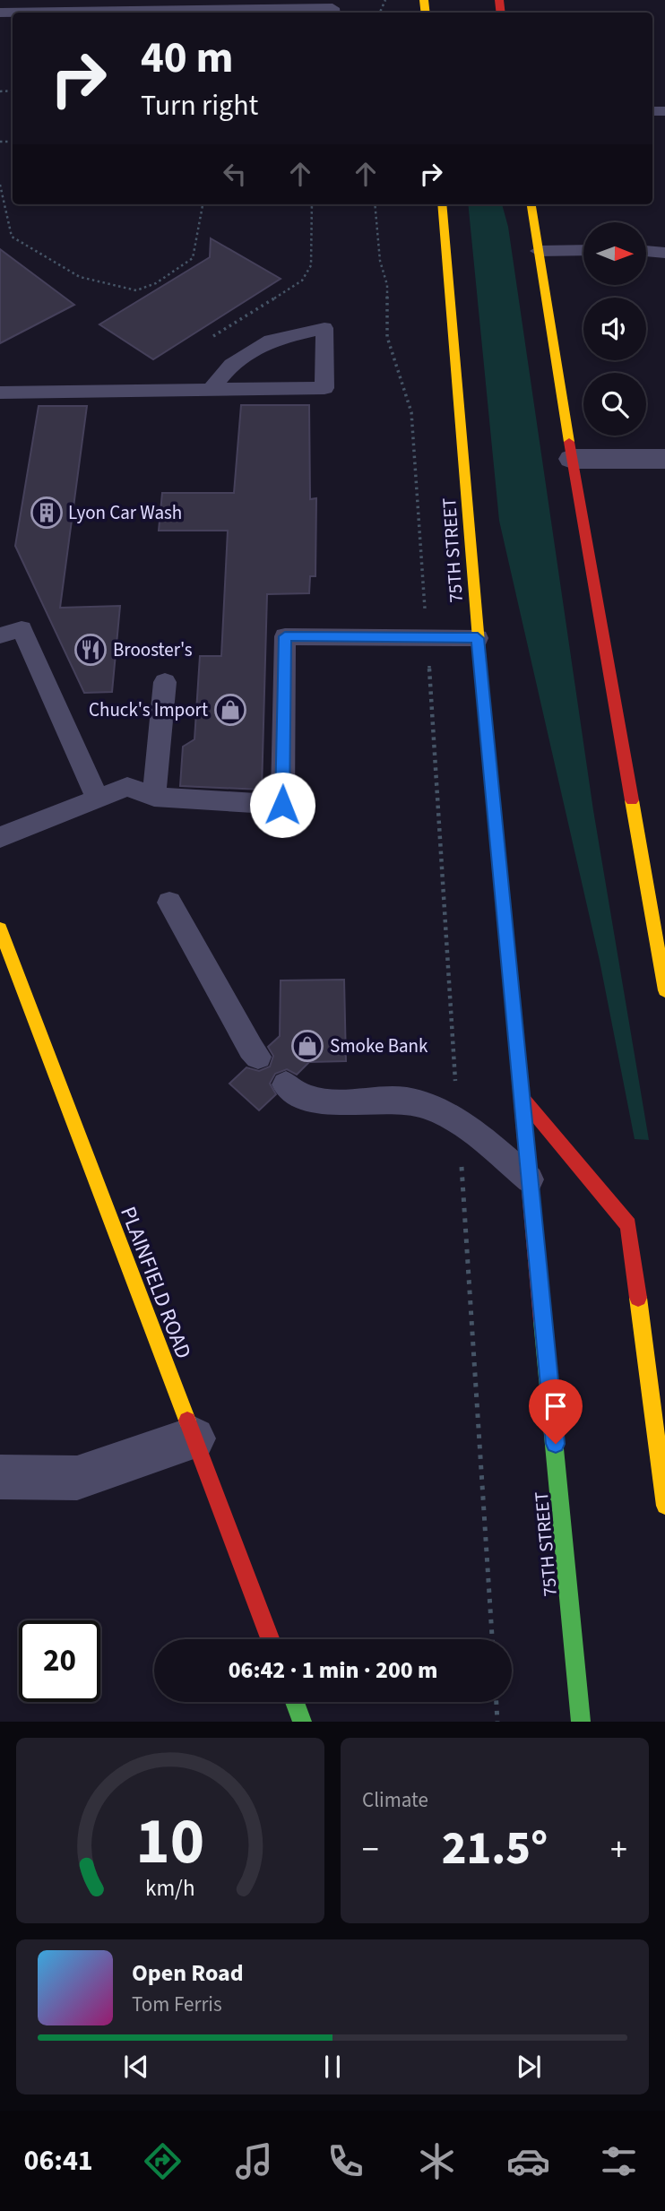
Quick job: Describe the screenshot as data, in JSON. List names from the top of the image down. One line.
{"streets":{"main road":["75TH STREET","PLAINFIELD ROAD"]},"places":{"building":["Lyon Car Wash"],"restaurant":["Brooster's"],"shop":["Chuck's Import","Smoke Bank"]},"north":"right","page":{"turn":["40 m","Turn right"],"limit":"20","trip":"06:42 · 1 min · 200 m","tile":"Climate","heat":["−","21.5°","+"],"song":["Open Road","Tom Ferris"],"tabs":"06:41","gauge":["10","km/h"]}}
